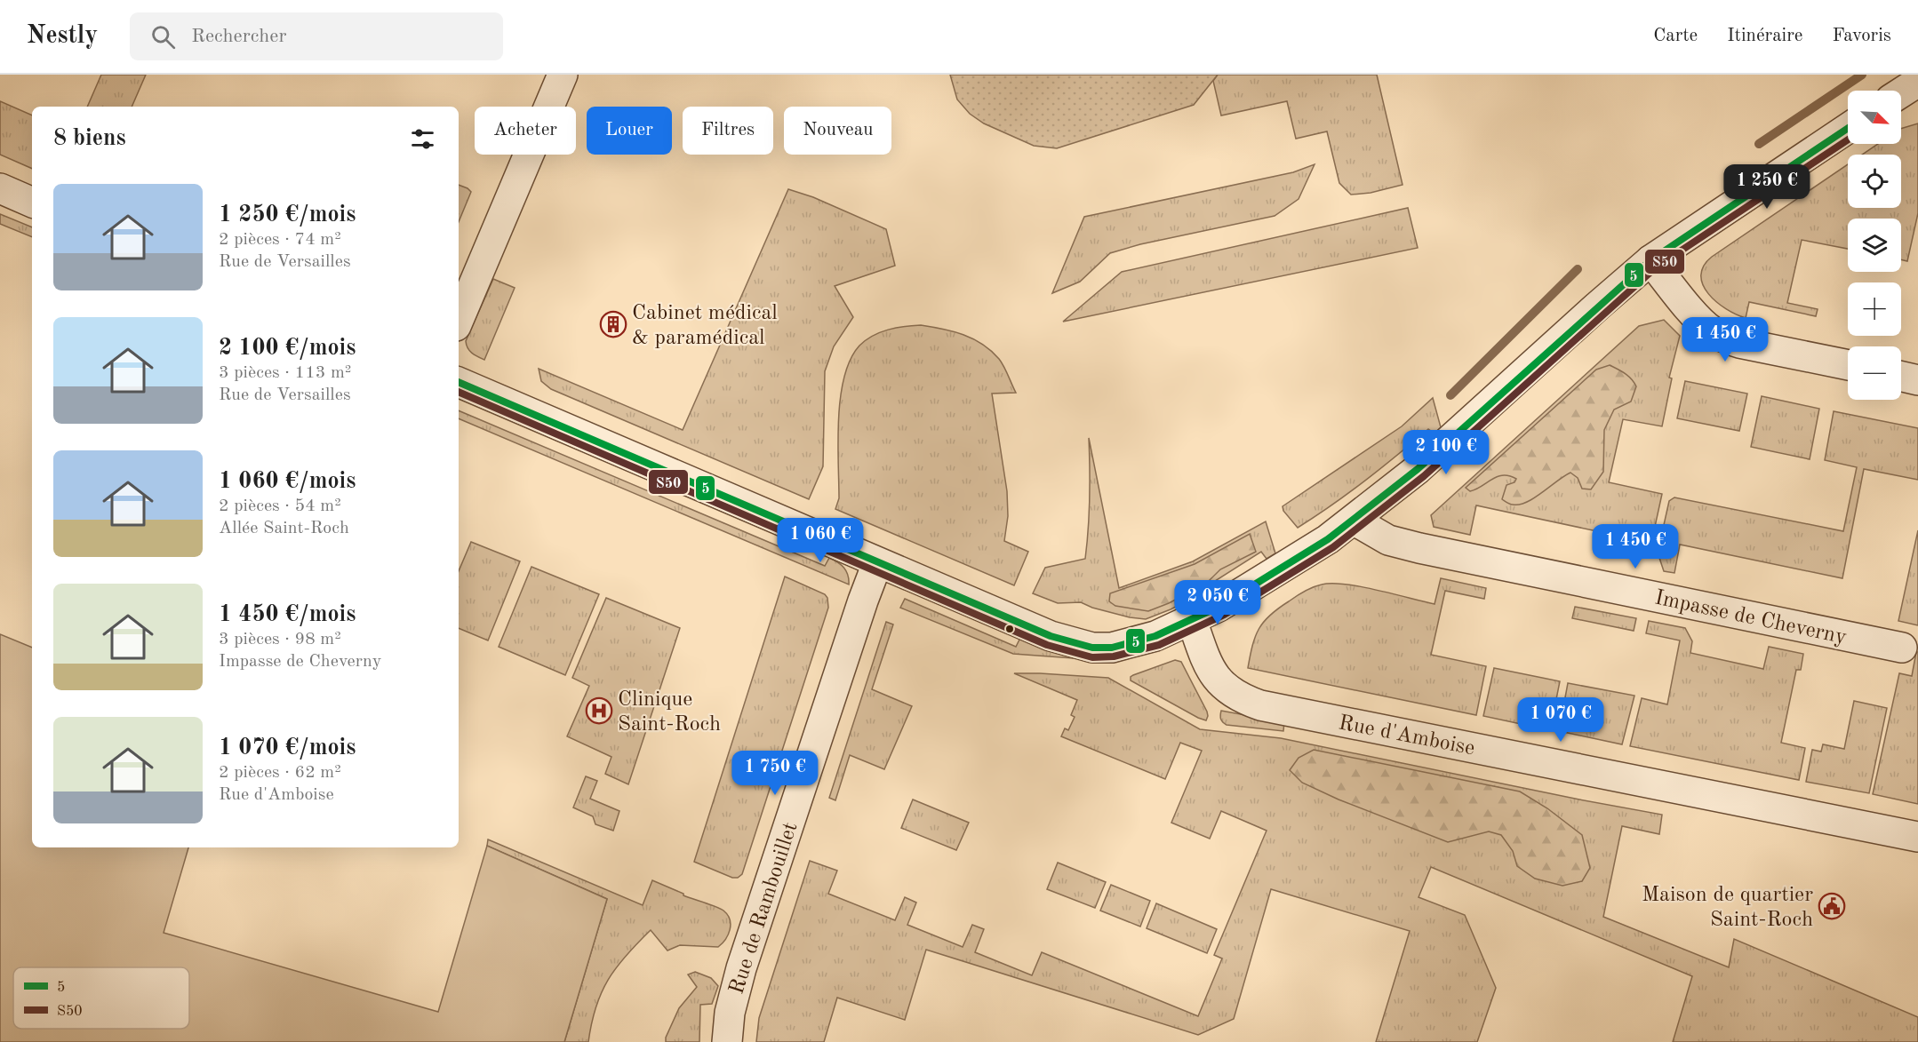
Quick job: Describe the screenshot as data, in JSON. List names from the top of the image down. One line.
{"streets":{"street":["Impasse de Cheverny","Rue d'Amboise","Rue de Rambouillet"]},"places":{"building":["Cabinet médical & paramédical"],"hospital":["Clinique Saint-Roch"],"public building":["Maison de quartier Saint-Roch"]},"lines":["transit line 5","transit line S50"],"legend":["5","S50"],"north":"bottom right","page":{"header":"Nestly","search":"Rechercher","nav":["Carte","Itinéraire","Favoris"],"map_buttons":["+","−"],"chip":["Acheter","Louer","Filtres","Nouveau"],"heading":"8 biens","price":["1 250 €","1 450 €","2 100 €","1 060 €","1 450 €","2 050 €","1 070 €","1 750 €"],"list":[{"name":"1 250 €/mois","note":"2 pièces · 74 m² · Rue de Versailles"},{"name":"2 100 €/mois","note":"3 pièces · 113 m² · Rue de Versailles"},{"name":"1 060 €/mois","note":"2 pièces · 54 m² · Allée Saint-Roch"},{"name":"1 450 €/mois","note":"3 pièces · 98 m² · Impasse de Cheverny"},{"name":"1 070 €/mois","note":"2 pièces · 62 m² · Rue d'Amboise"}]}}
